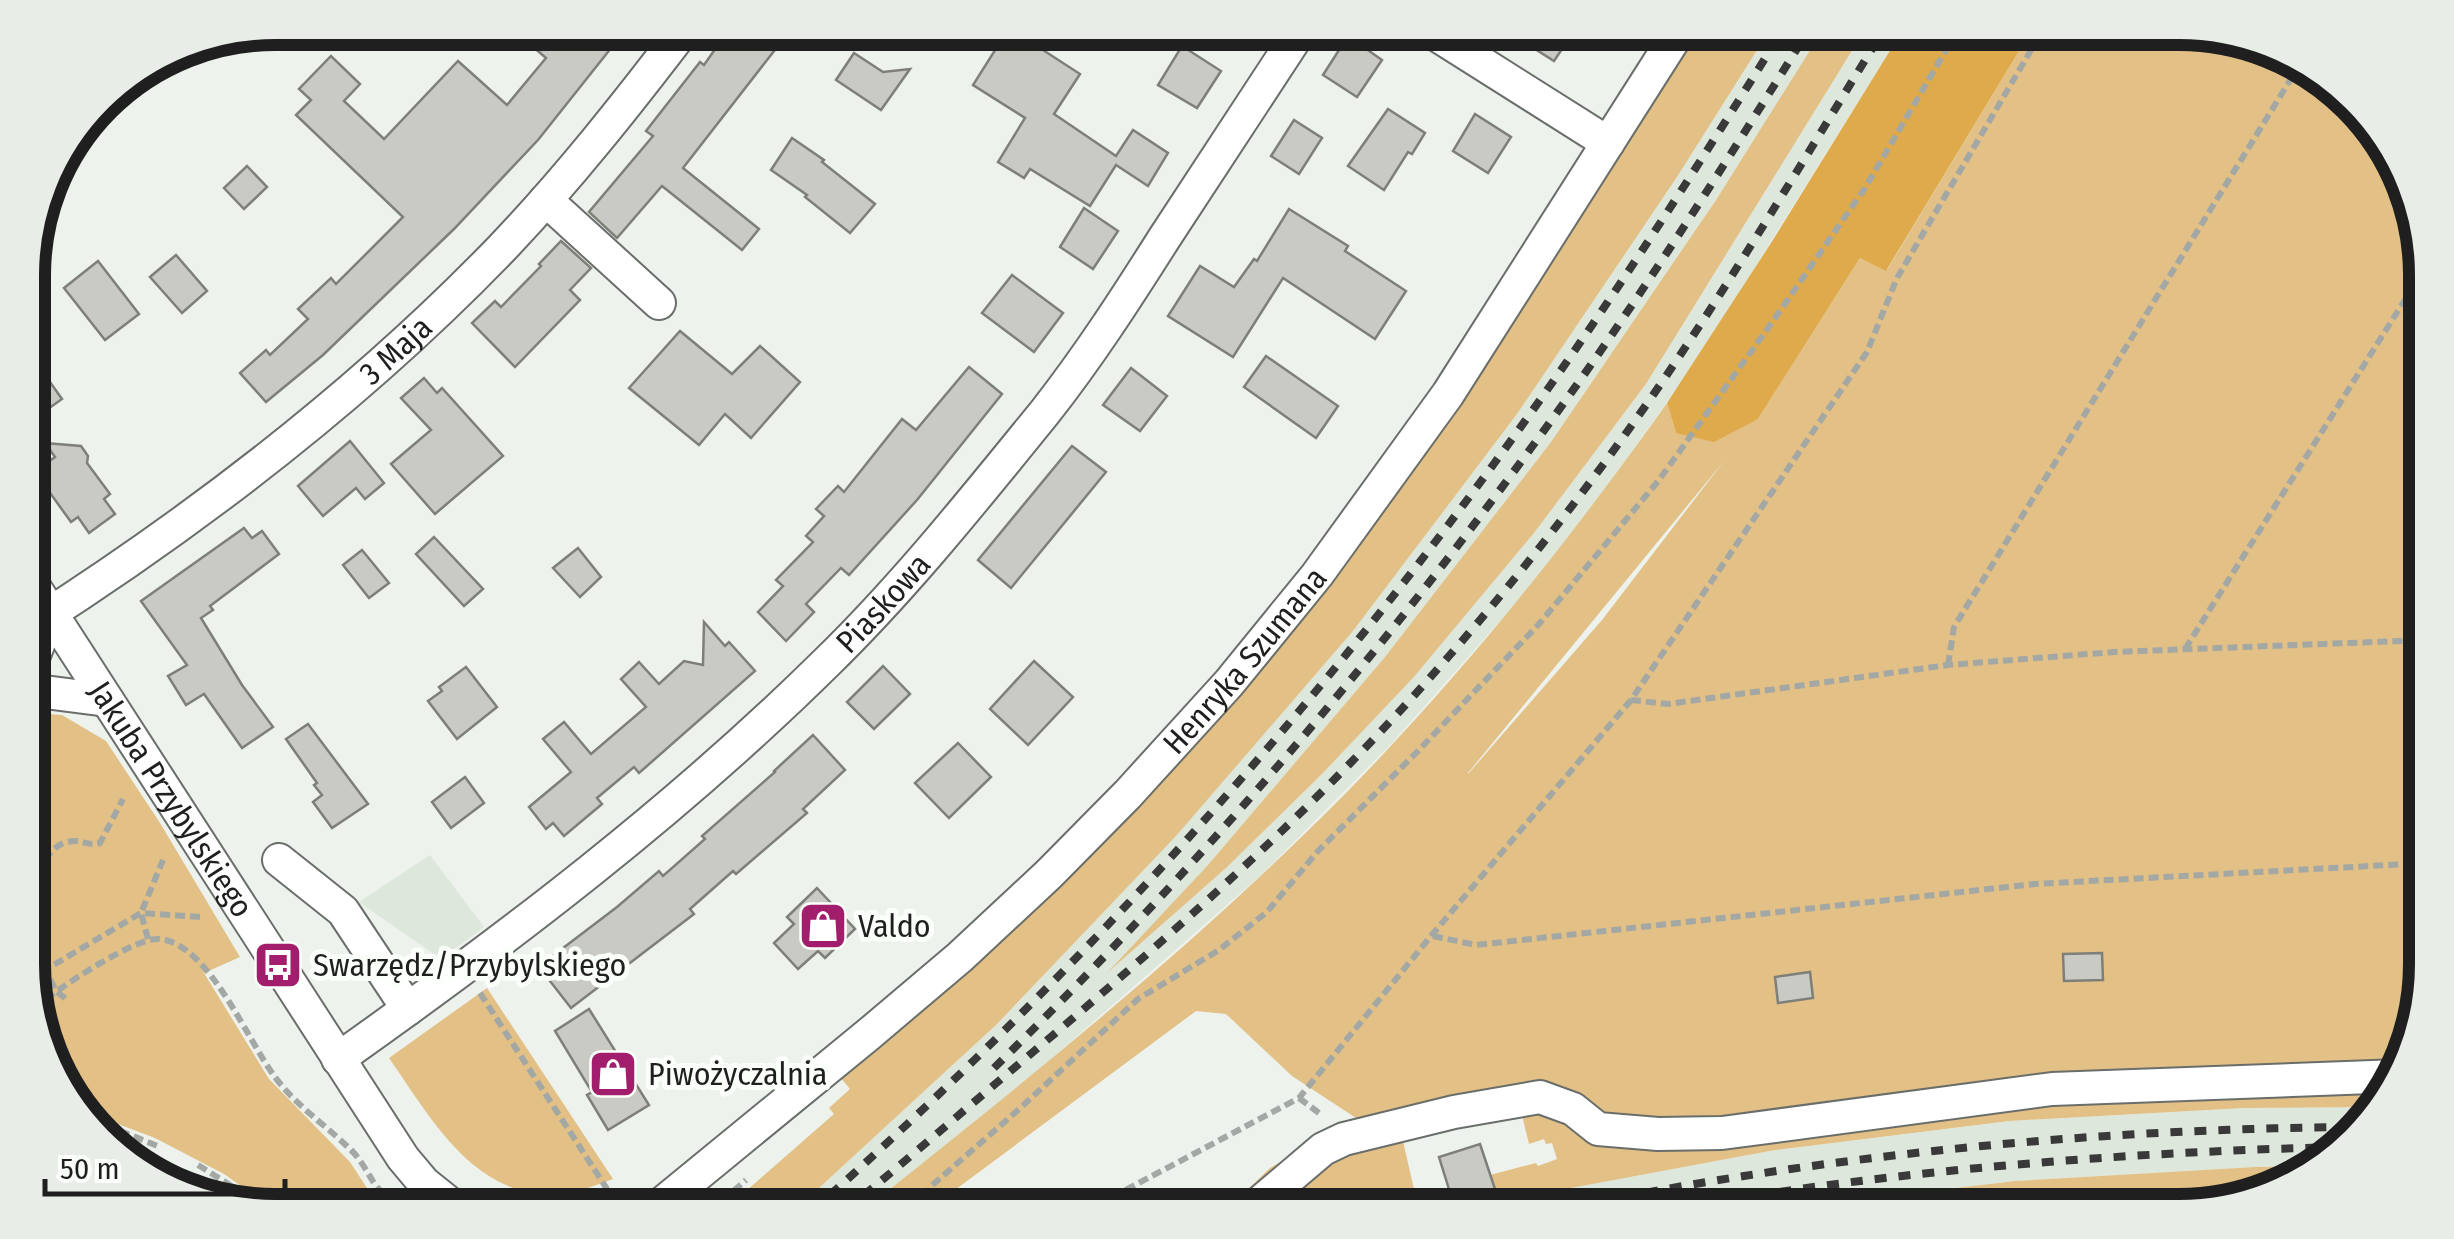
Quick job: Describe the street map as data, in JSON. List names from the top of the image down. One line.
{"streets":{"street":["3 Maja","Piaskowa","Henryka Szumana","Jakuba Przybylskiego"]},"crossings":[["Piaskowa","Jakuba Przybylskiego"]],"places":{"shop":["Valdo","Piwożyczalnia"],"bus stop":["Swarzędz/Przybylskiego"]},"scale_bar":"50 m"}
